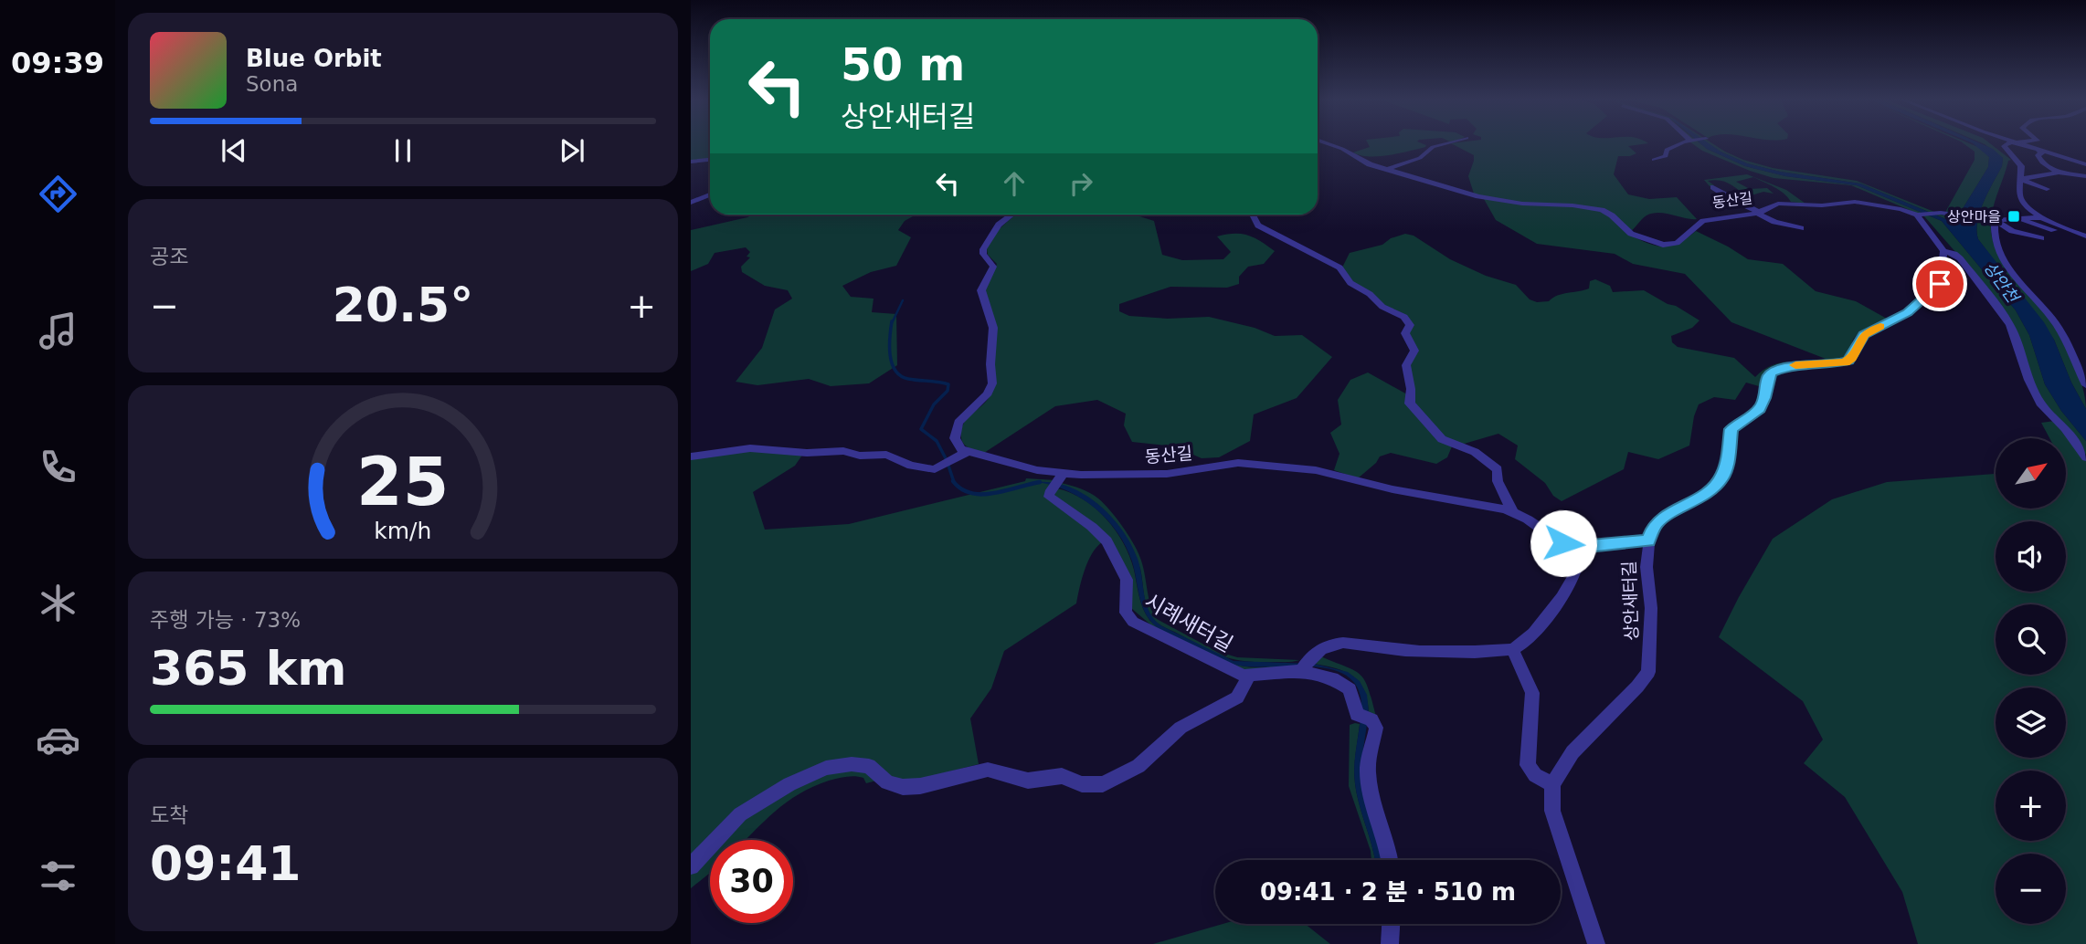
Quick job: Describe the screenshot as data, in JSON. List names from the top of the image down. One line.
{"streets":{"street":["동산길","상안새터길","시례새터길"]},"crossings":[["동산길","상안새터길"],["동산길","시례새터길"]],"water":["상안천"],"places":{"transit":["상안마을"]},"north":"top right","page":{"tabs":"09:39","turn":["50 m","상안새터길"],"song":["Blue Orbit","Sona"],"tile":["공조",["주행 가능 · 73%","365 km"],["도착","09:41"]],"heat":["−","20.5°","+"],"map_buttons":["+","−"],"limit":"30","trip":"09:41 · 2 분 · 510 m","gauge":["25","km/h"]}}
